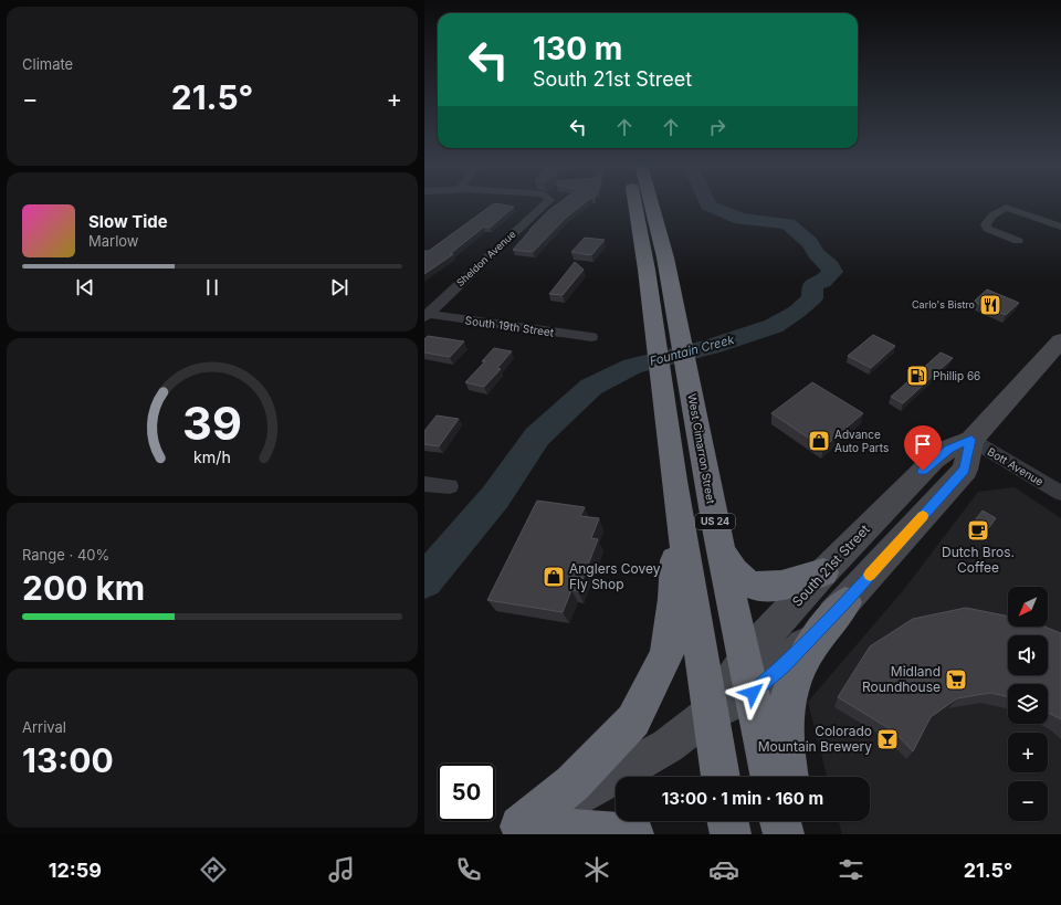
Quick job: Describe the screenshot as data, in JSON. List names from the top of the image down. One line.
{"streets":{"highway":["West Cimarron Street","US 24"],"main road":["South 21st Street"],"street":["Sheldon Avenue","South 19th Street","Bott Avenue"]},"crossings":[["Sheldon Avenue","South 19th Street"],["West Cimarron Street","South 21st Street"],["Bott Avenue","South 21st Street"]],"water":["Fountain Creek"],"places":{"restaurant":["Carlo's Bistro"],"fuel station":["Phillip 66"],"shop":["Advance Auto Parts","Anglers Covey Fly Shop"],"cafe":["Dutch Bros. Coffee"],"supermarket":["Midland Roundhouse"],"bar":["Colorado Mountain Brewery"]},"north":"bottom left","page":{"tile":["Climate",["Range · 40%","200 km"],["Arrival","13:00"]],"turn":["130 m","South 21st Street"],"heat":["−","21.5°","+"],"song":["Slow Tide","Marlow"],"map_buttons":["+","−"],"limit":"50","trip":"13:00 · 1 min · 160 m","tabs":["12:59","21.5°"],"gauge":["39","km/h"]}}
